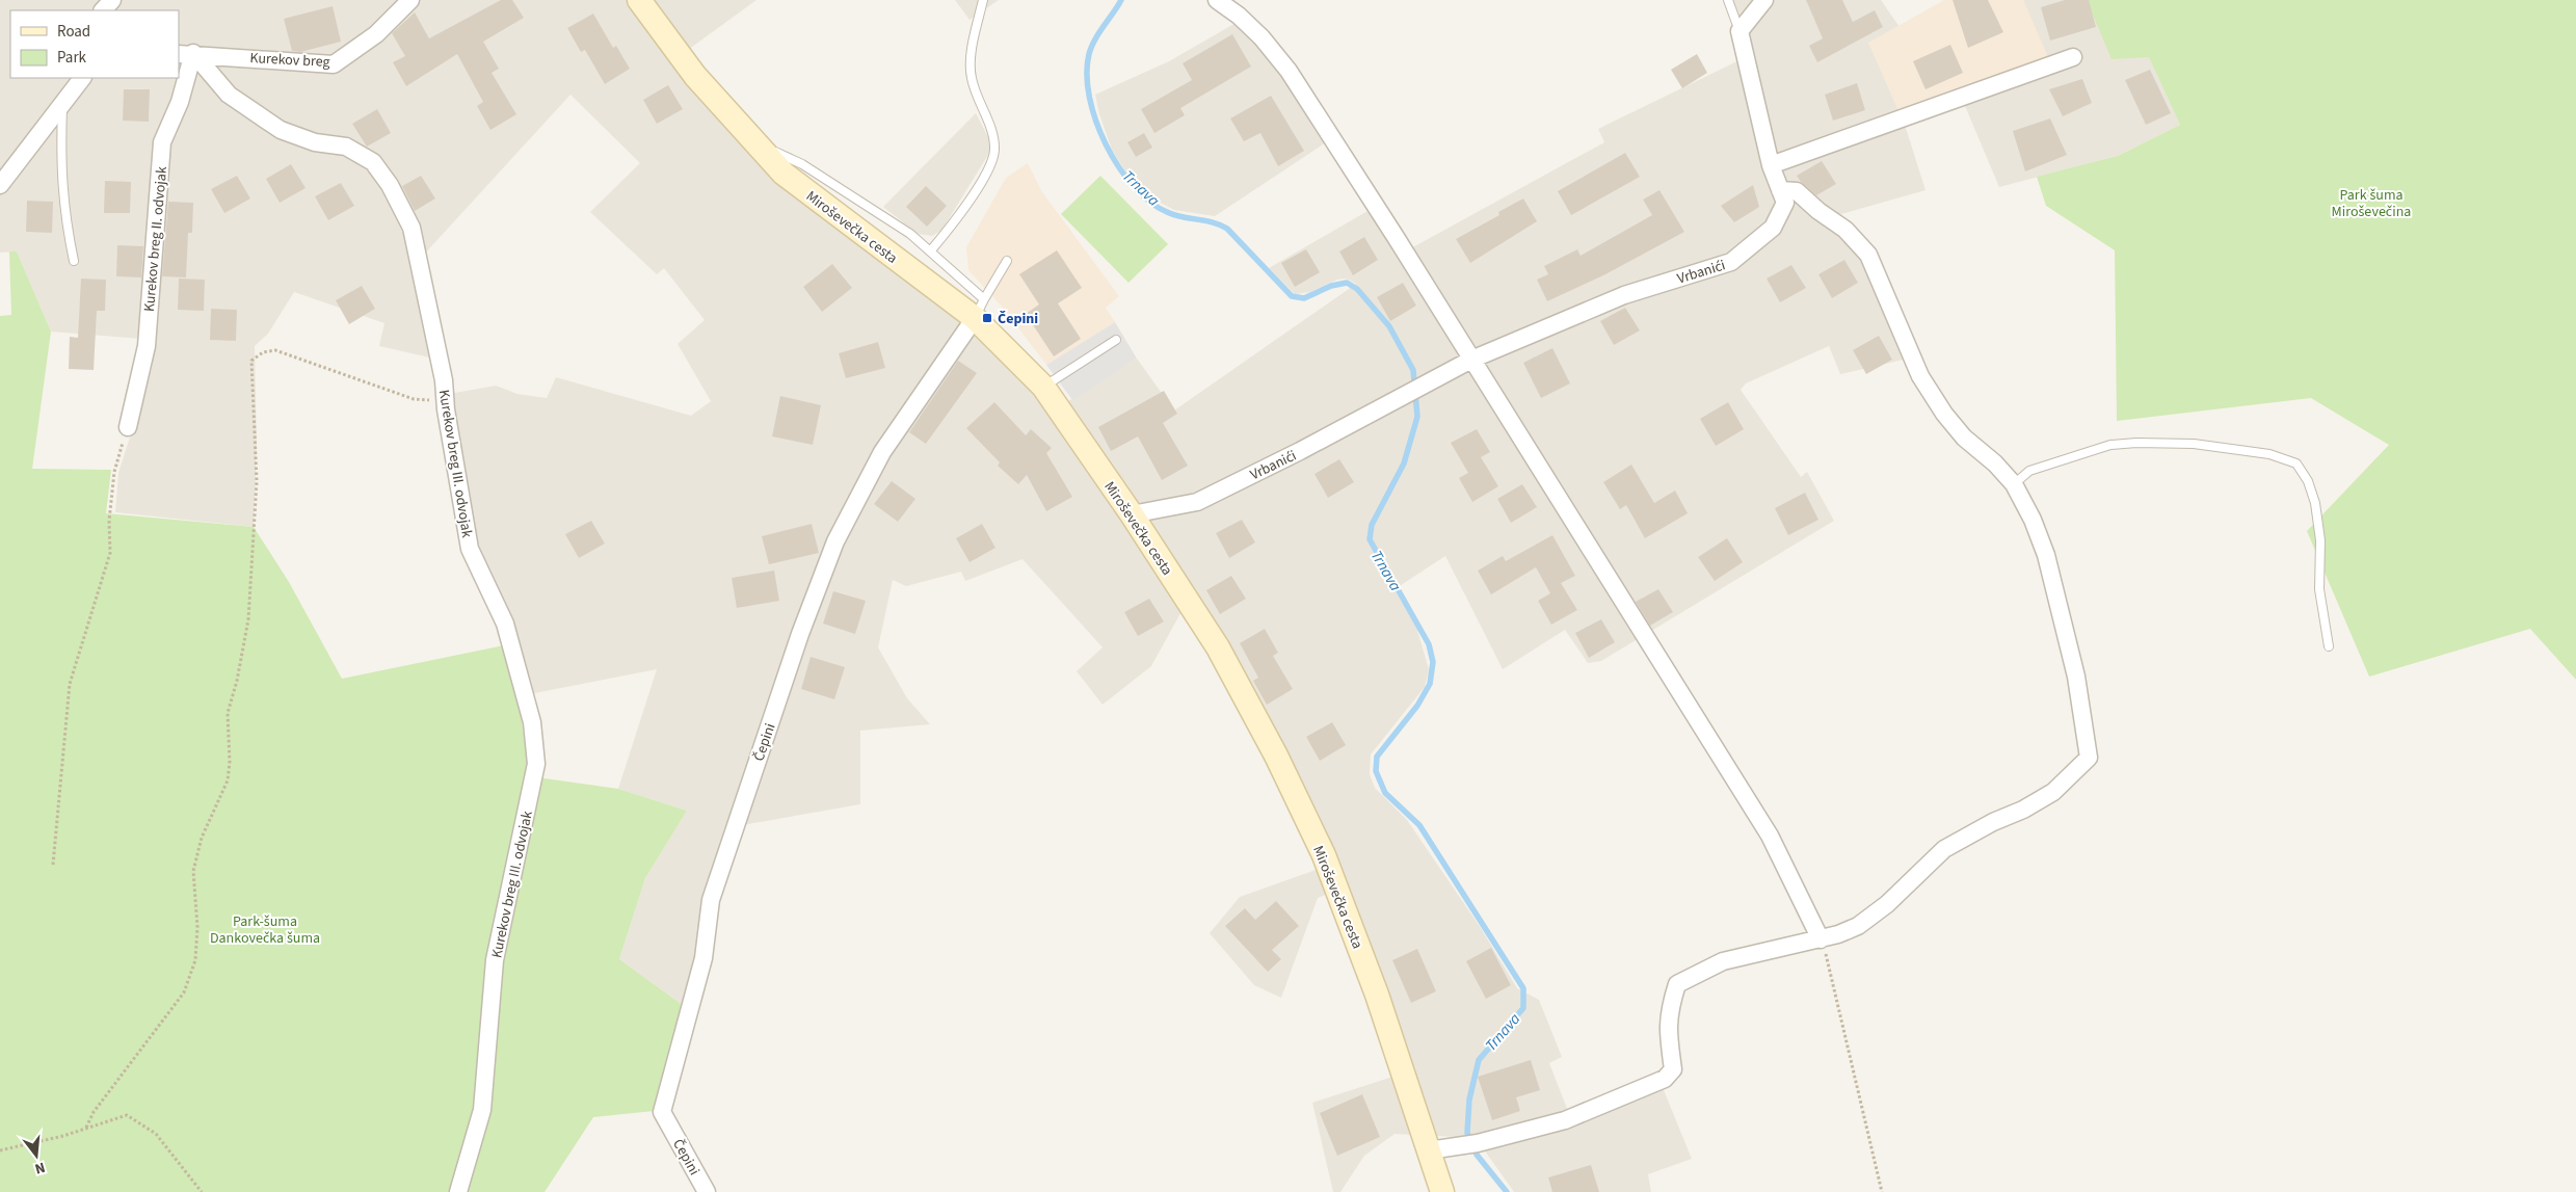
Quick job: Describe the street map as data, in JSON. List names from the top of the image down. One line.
{"streets":{"main road":["Miroševečka cesta"],"street":["Kurekov breg","Kurekov breg II. odvojak","Vrbanići","Kurekov breg III. odvojak","Čepini"]},"crossings":[["Kurekov breg","Kurekov breg II. odvojak"],["Kurekov breg","Kurekov breg III. odvojak"],["Miroševečka cesta","Vrbanići"],["Miroševečka cesta","Čepini"],["Kurekov breg II. odvojak","Kurekov breg III. odvojak"]],"water":["Trnava"],"parks":["Park šuma Miroševečina","Park-šuma Dankovečka šuma"],"places":{"transit":["Čepini"]},"legend":["Road","Park"],"north":"bottom"}
